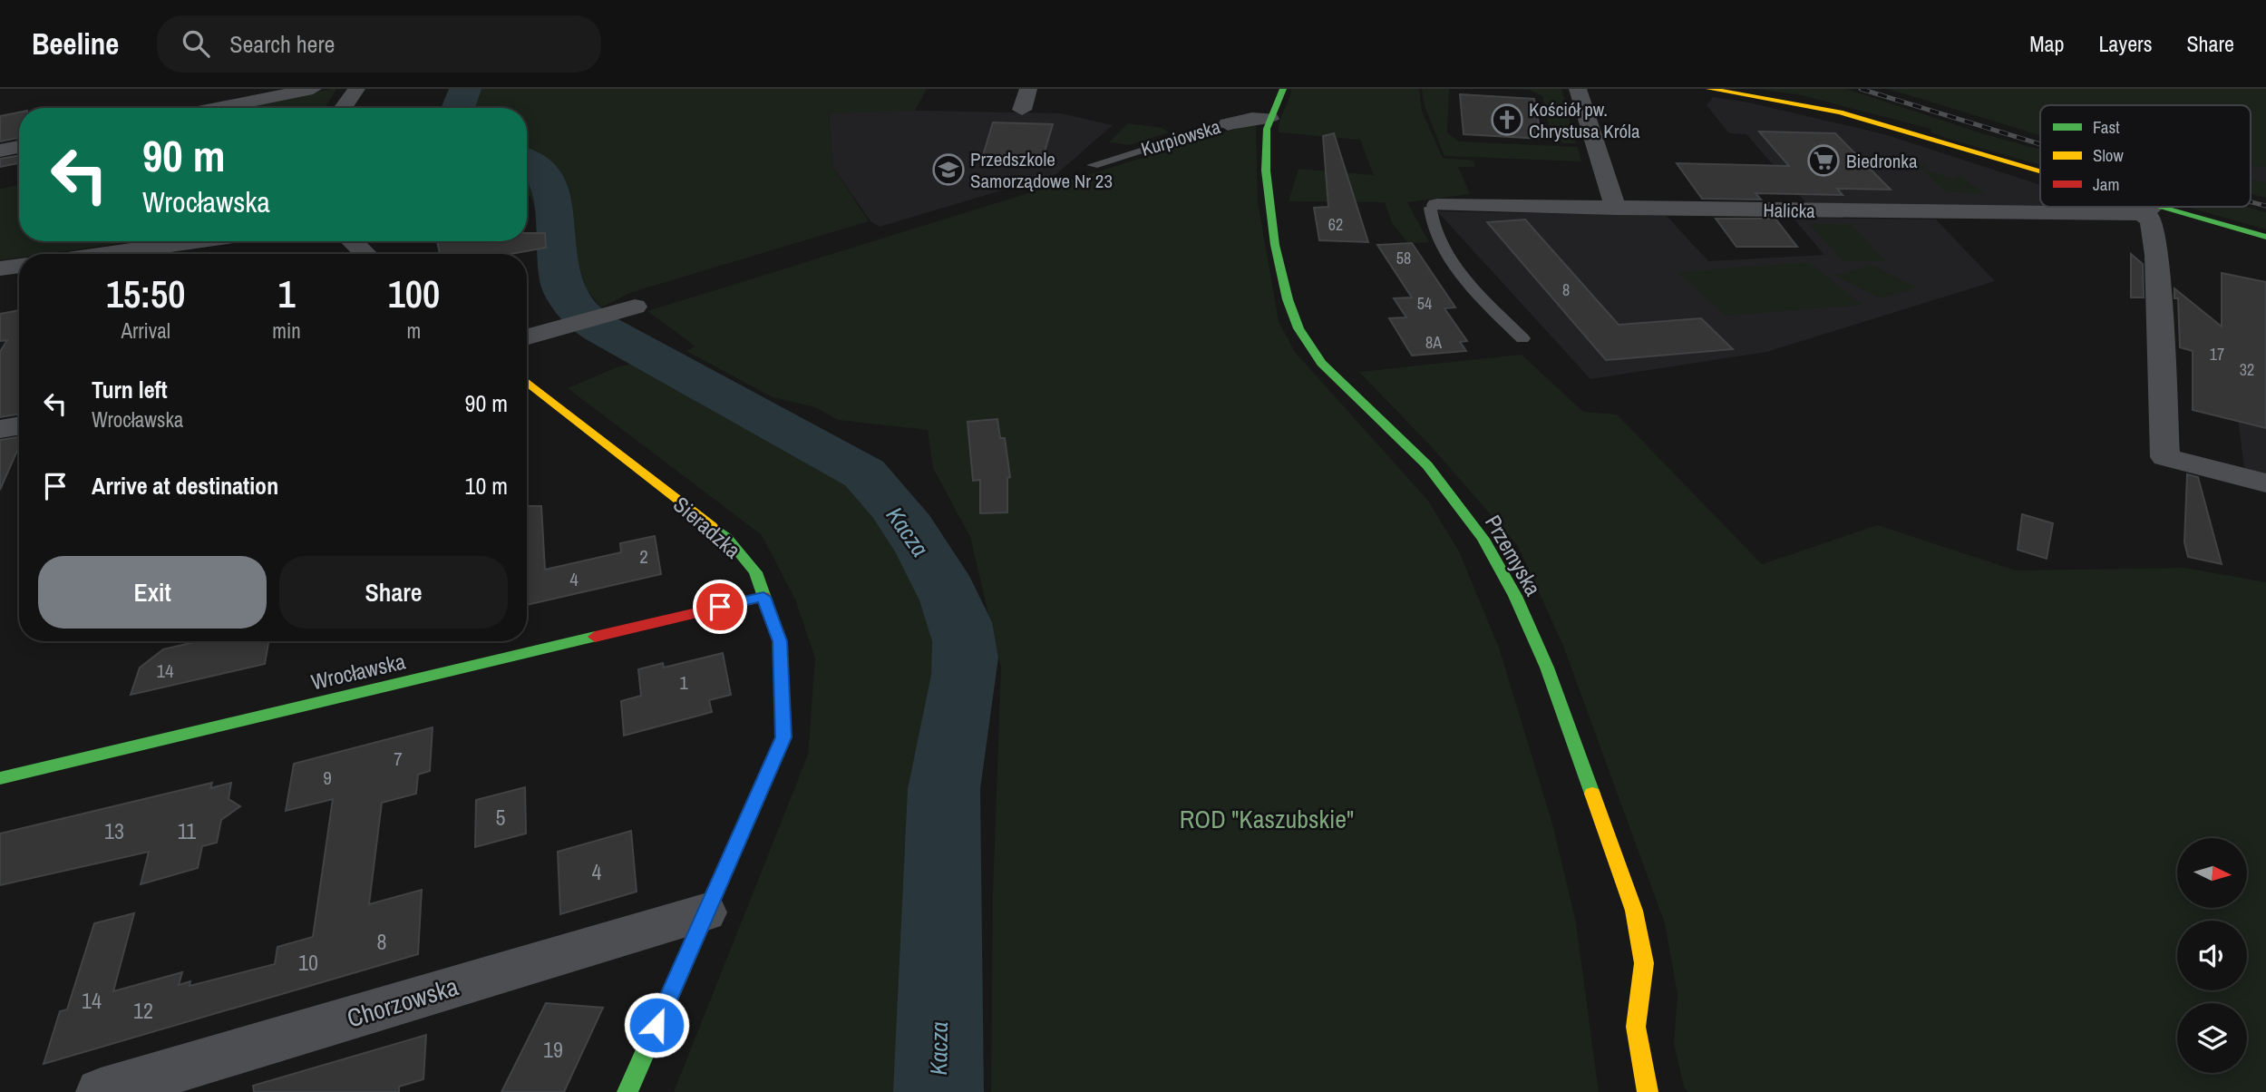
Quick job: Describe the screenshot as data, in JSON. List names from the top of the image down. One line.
{"streets":{"street":["Kurpiowska","Halicka","Sieradzka","Przemyska","Wrocławska","Chorzowska"]},"crossings":[["Kurpiowska","Przemyska"],["Sieradzka","Wrocławska"],["Sieradzka","Chorzowska"]],"water":["Kacza"],"parks":["ROD \"Kaszubskie\""],"places":{"church":["Kościół pw. Chrystusa Króla"],"supermarket":["Biedronka"],"school or university":["Przedszkole Samorządowe Nr 23"]},"house_numbers":["62","58","8","54","8A","17","32","2","4","14","1","7","9","5","13","11","4","8","10","14","12","19"],"legend":["Fast","Slow","Jam"],"north":"right","page":{"header":"Beeline","search":"Search here","nav":["Map","Layers","Share"],"turn":["90 m","Wrocławska"],"eta":["15:50","Arrival","1","min","100","m"],"list":[{"name":"Turn left","note":"Wrocławska","value":"90 m"},{"name":"Arrive at destination","value":"10 m"}],"buttons":["Exit","Share"]}}
